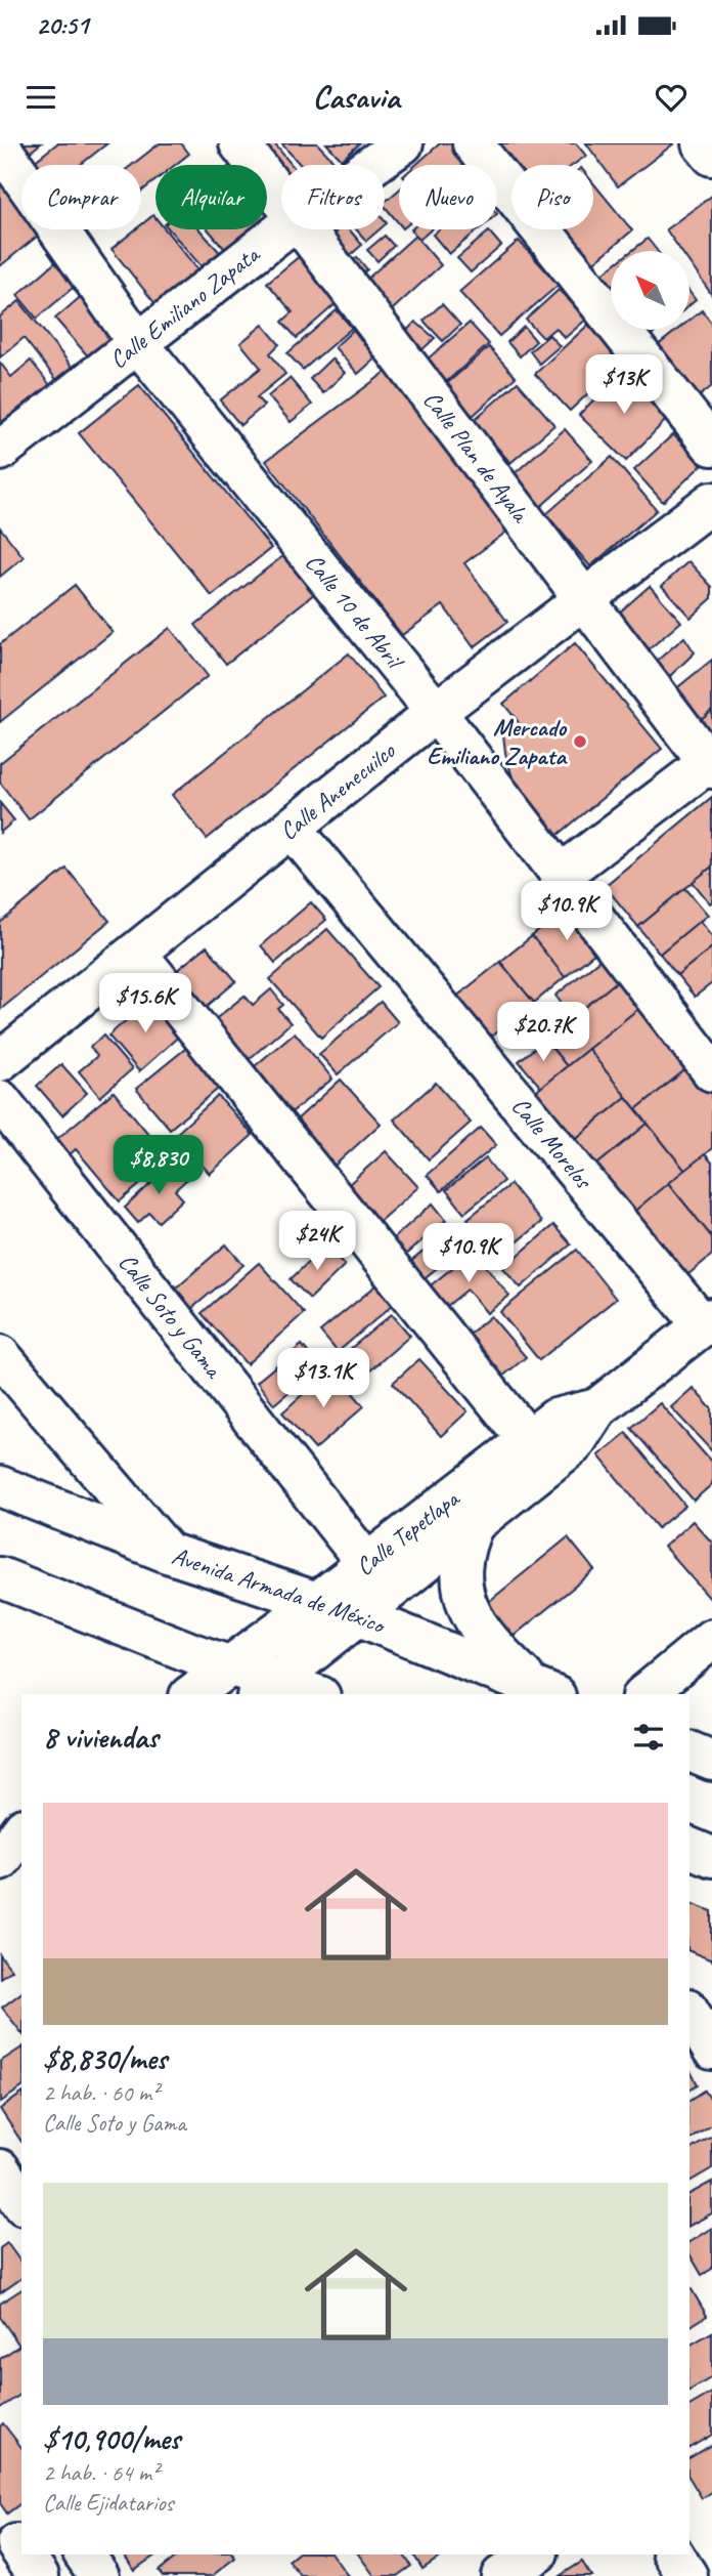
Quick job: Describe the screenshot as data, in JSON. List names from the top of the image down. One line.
{"streets":{"street":["Calle Emiliano Zapata","Calle Plan de Ayala","Calle 10 de Abril","Calle Anenecuilco","Calle Morelos","Calle Soto y Gama","Calle Tepetlapa","Avenida Armada de México"]},"crossings":[["Calle Emiliano Zapata","Calle 10 de Abril"],["Calle Plan de Ayala","Calle Anenecuilco"],["Calle 10 de Abril","Calle Anenecuilco"],["Calle Anenecuilco","Calle Morelos"],["Calle Morelos","Calle Tepetlapa"],["Calle Soto y Gama","Calle Tepetlapa"],["Calle Tepetlapa","Avenida Armada de México"]],"places":["Mercado Emiliano Zapata"],"north":"top left","page":{"status":"20:51","header":"Casavia","chip":["Comprar","Alquilar","Filtros","Nuevo","Piso"],"price":["$13K","$10.9K","$15.6K","$20.7K","$8,830","$24K","$10.9K","$13.1K"],"heading":"8 viviendas","list":[{"name":"$8,830/mes","note":"2 hab. · 60 m² · Calle Soto y Gama"},{"name":"$10,900/mes","note":"2 hab. · 64 m² · Calle Ejidatarios"}]}}
